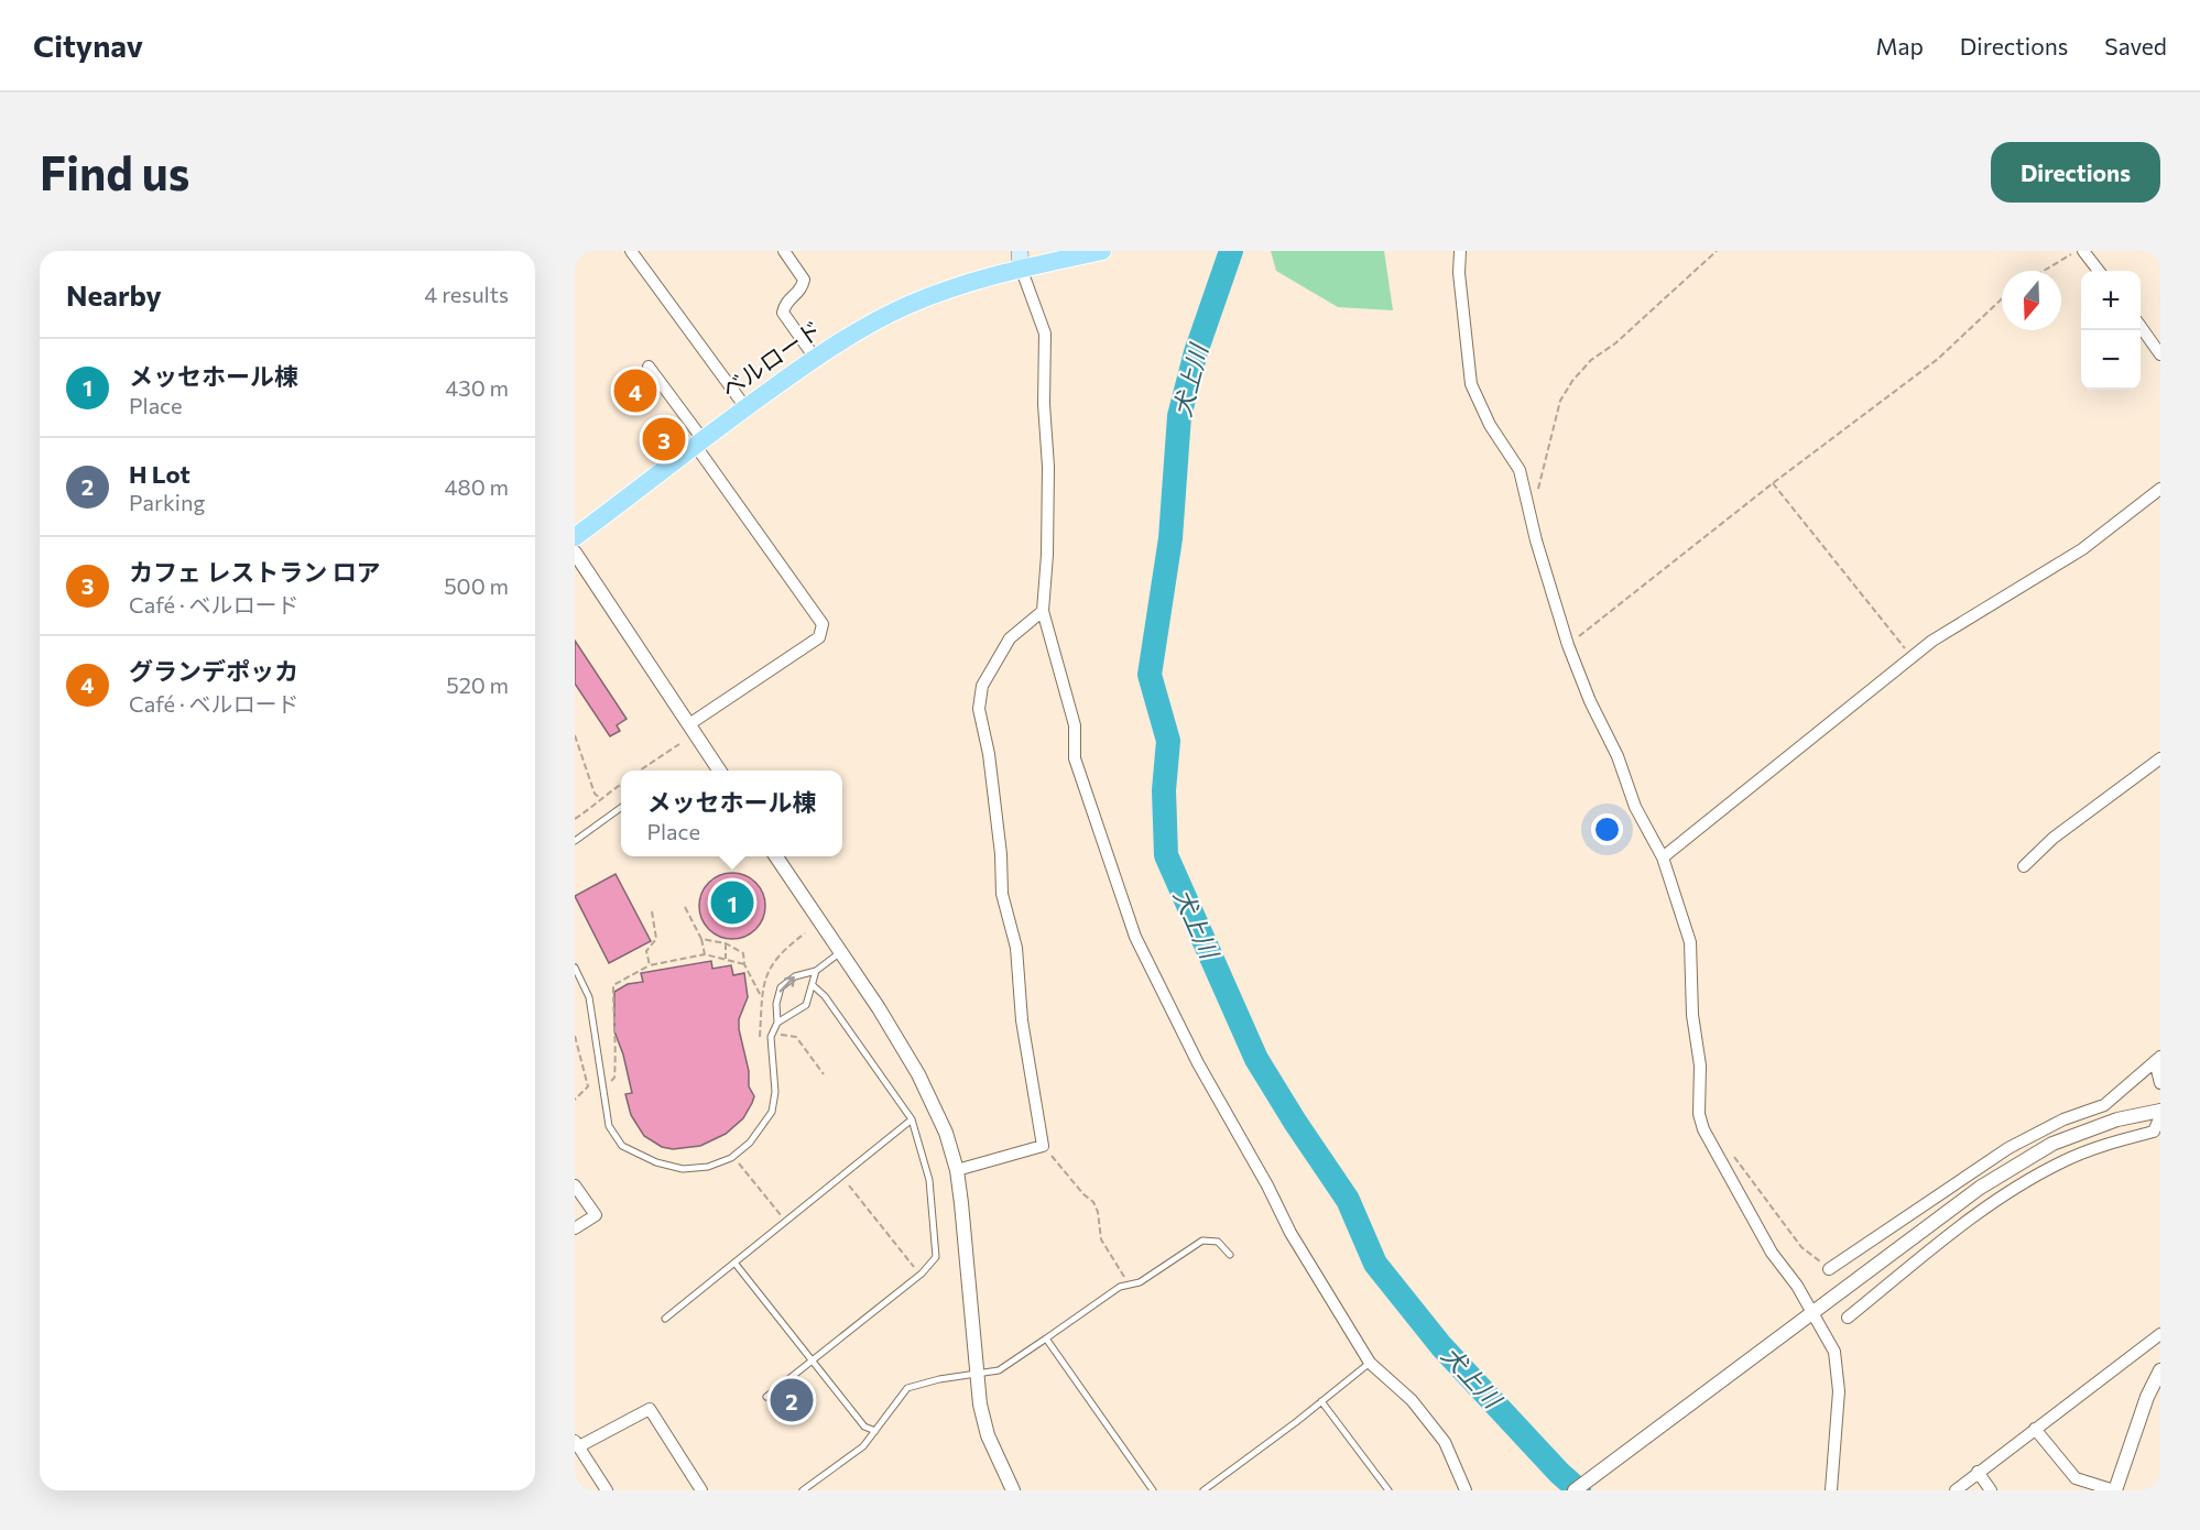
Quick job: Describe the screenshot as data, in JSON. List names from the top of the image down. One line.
{"streets":{"main road":["ベルロード"]},"water":["犬上川"],"north":"bottom","page":{"header":"Citynav","nav":["Map","Directions","Saved"],"buttons":"Directions","title":"Find us","heading":["Nearby","4 results"],"map_buttons":["+","−"],"list":[{"mark":"1","name":"メッセホール棟","note":"Place","value":"430 m"},{"mark":"2","name":"H Lot","note":"Parking","value":"480 m"},{"mark":"3","name":"カフェ レストラン ロア","note":"Café · ベルロード","value":"500 m"},{"mark":"4","name":"グランデポッカ","note":"Café · ベルロード","value":"520 m"}],"pins":["4","3","1","2"],"popup":["メッセホール棟","Place"]}}
